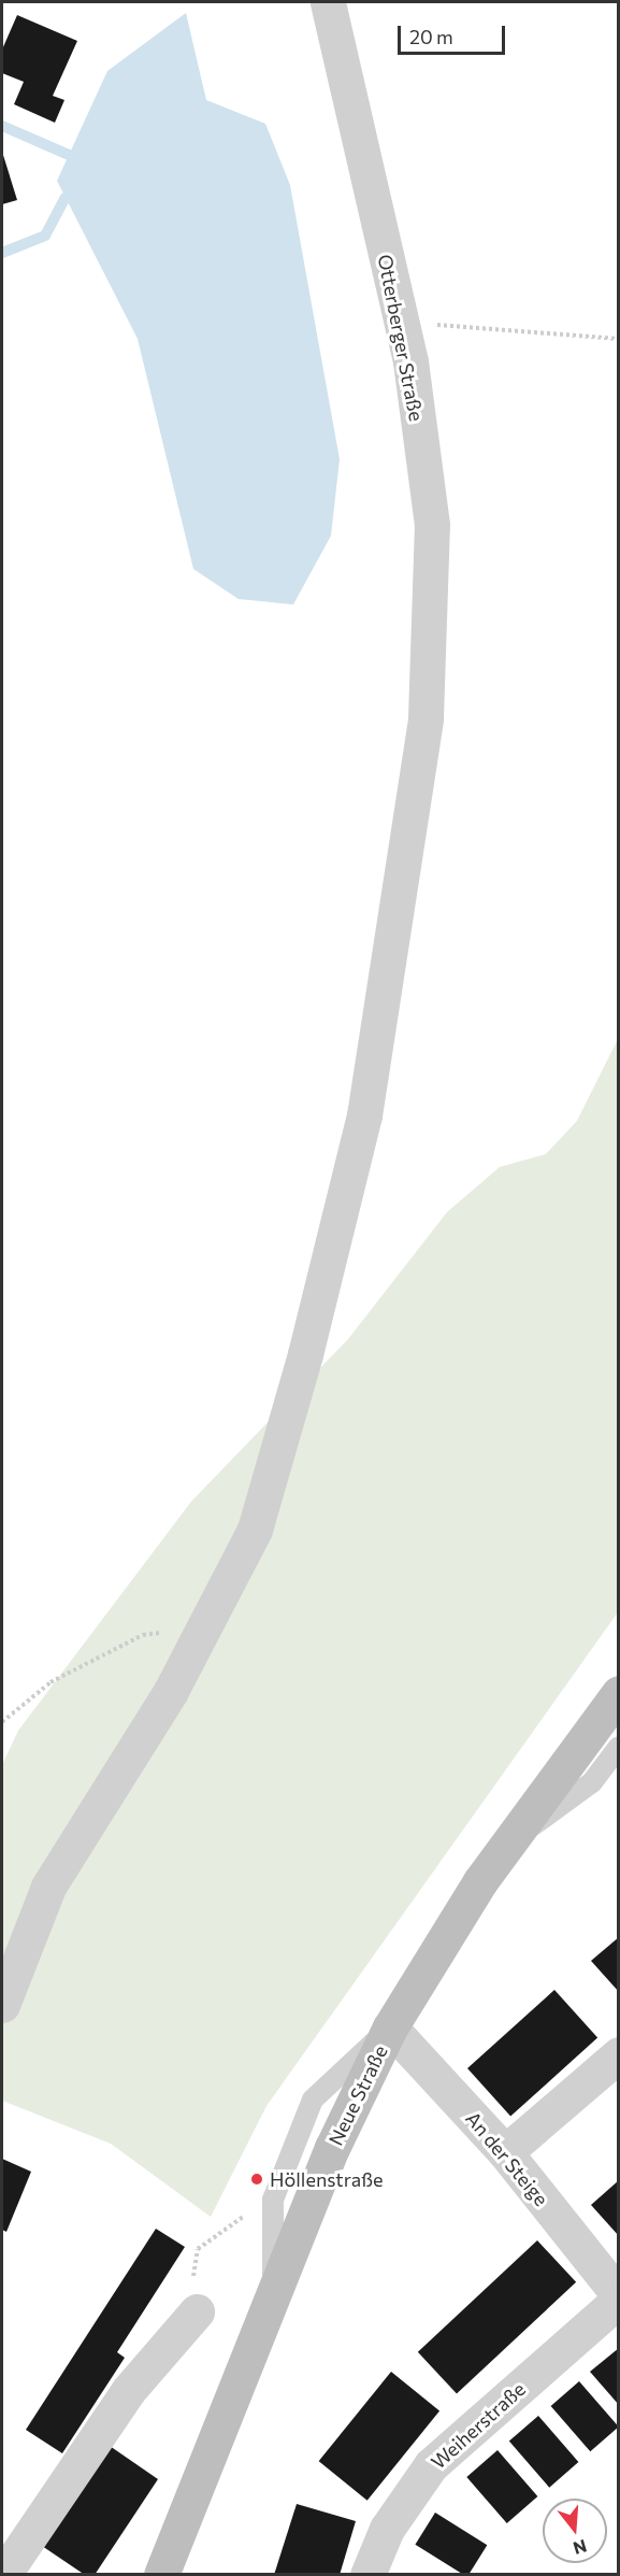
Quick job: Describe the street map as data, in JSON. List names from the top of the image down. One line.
{"streets":{"main road":["Neue Straße"],"street":["Otterberger Straße","An der Steige","Weiherstraße"]},"crossings":[["Neue Straße","An der Steige"],["An der Steige","Weiherstraße"]],"places":["Höllenstraße"],"scale_bar":"20 m","north":"bottom"}
